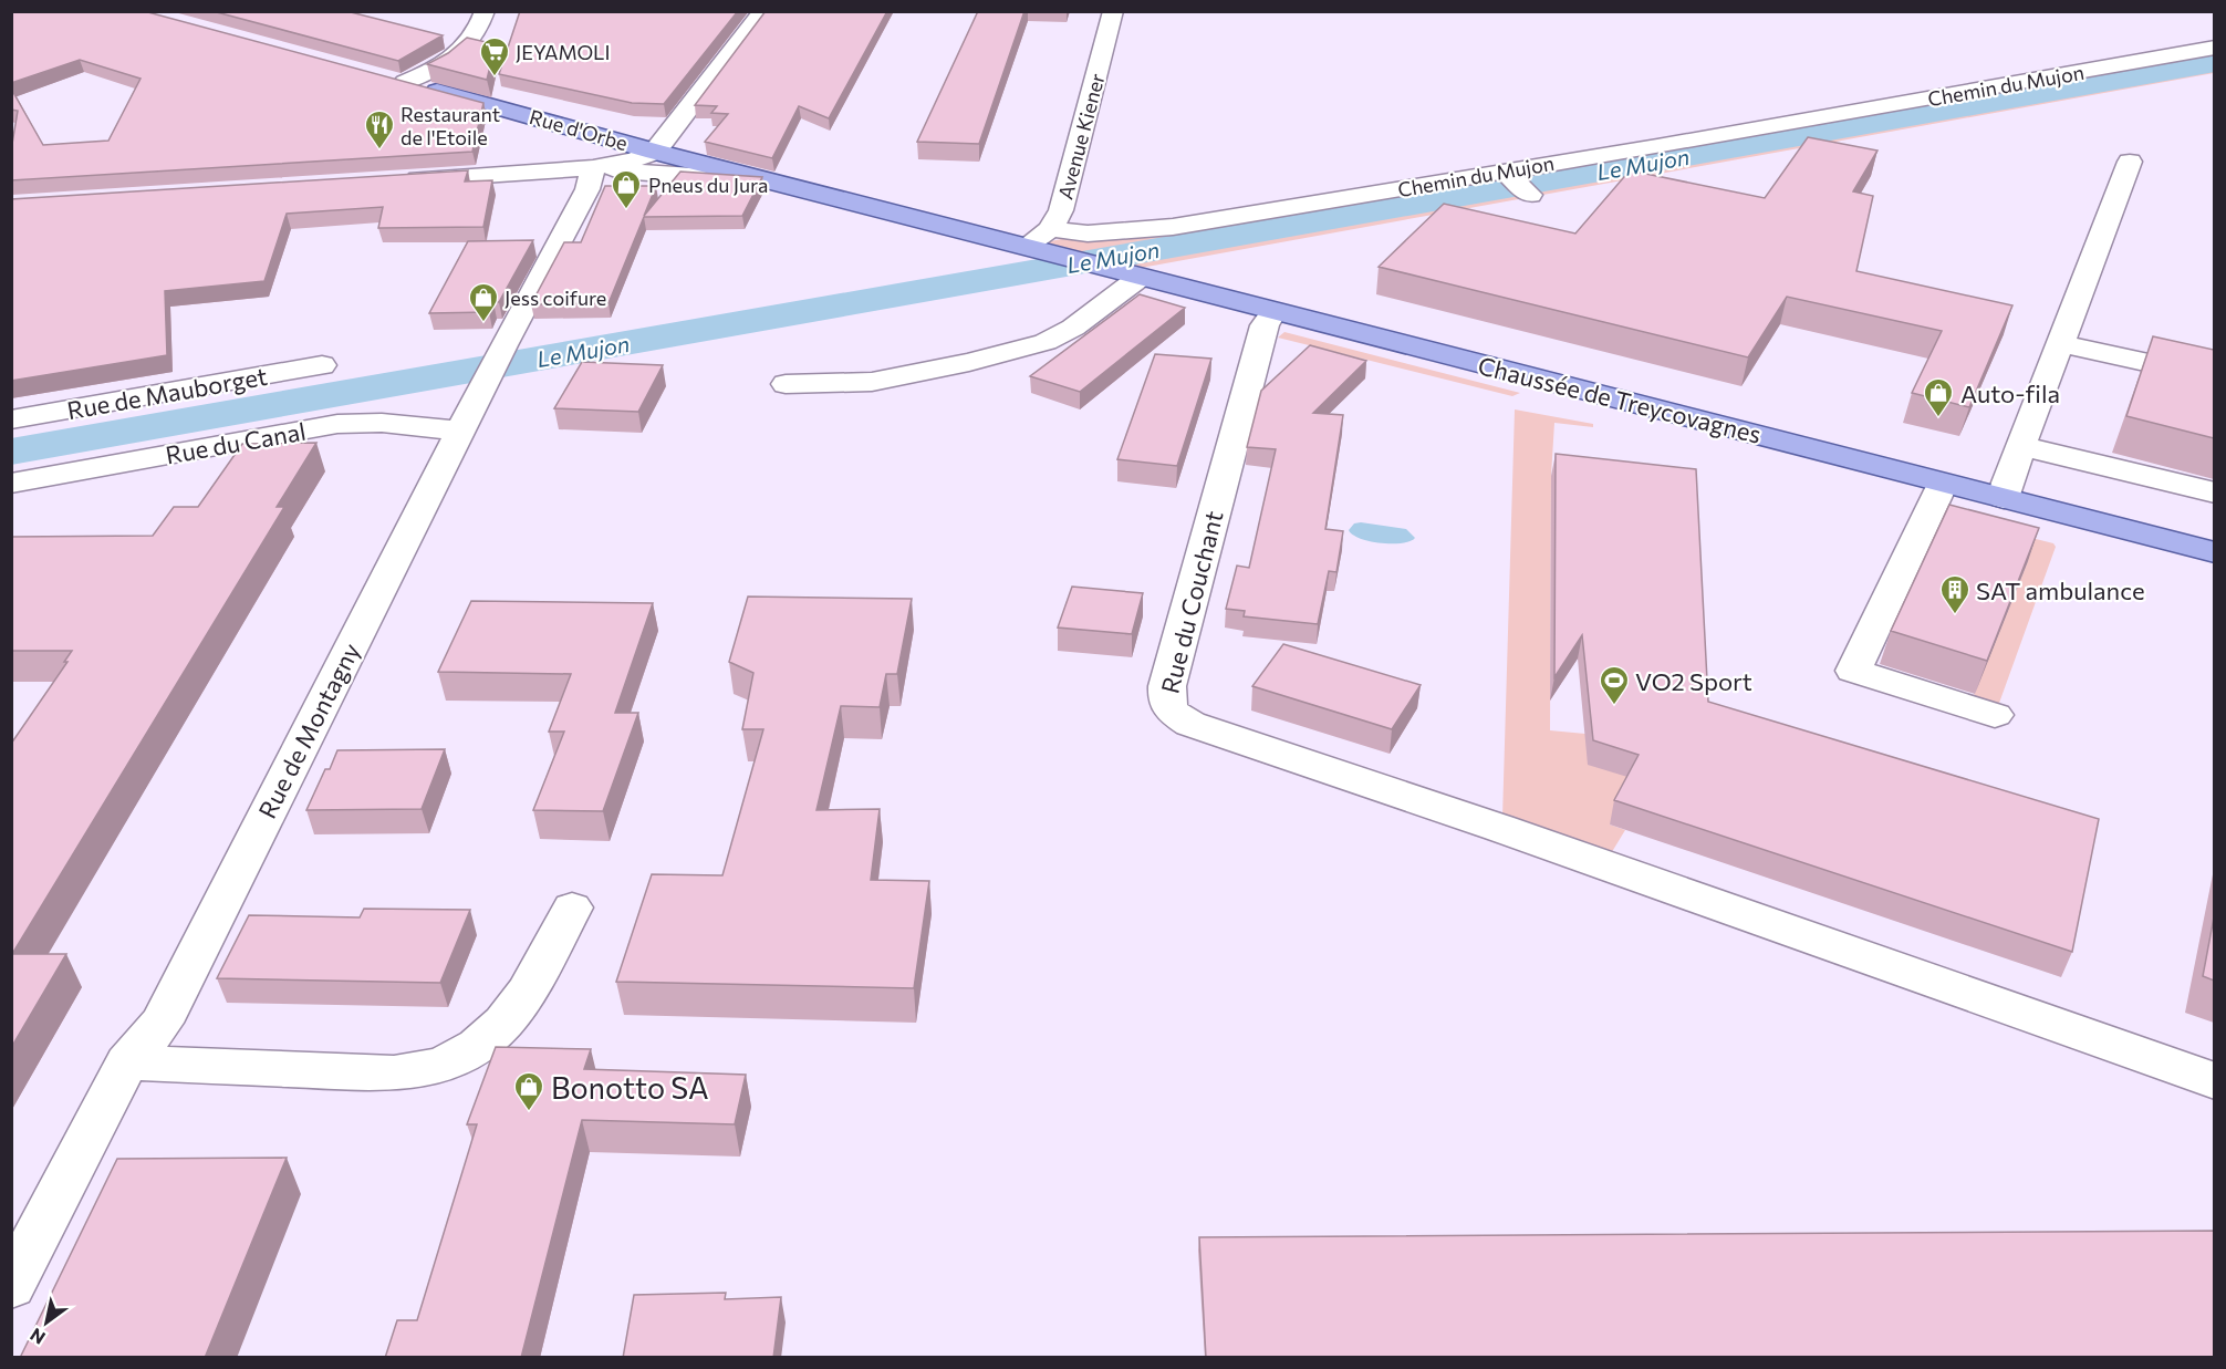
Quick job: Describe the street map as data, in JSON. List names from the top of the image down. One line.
{"streets":{"main road":["Rue d'Orbe","Chaussée de Treycovagnes"],"street":["Chemin du Mujon","Avenue Kiener","Rue de Mauborget","Rue du Canal","Rue du Couchant","Rue de Montagny"]},"crossings":[["Chemin du Mujon","Avenue Kiener"],["Chemin du Mujon","Chaussée de Treycovagnes"],["Rue d'Orbe","Chaussée de Treycovagnes"],["Avenue Kiener","Chaussée de Treycovagnes"],["Chaussée de Treycovagnes","Rue du Couchant"],["Rue du Canal","Rue de Montagny"]],"water":["Le Mujon"],"places":{"supermarket":["JEYAMOLI"],"restaurant":["Restaurant de l'Etoile"],"shop":["Pneus du Jura","Jess coifure","Auto-fila","Bonotto SA"],"building":["SAT ambulance"],"sports":["VO2 Sport"]},"north":"bottom left"}
